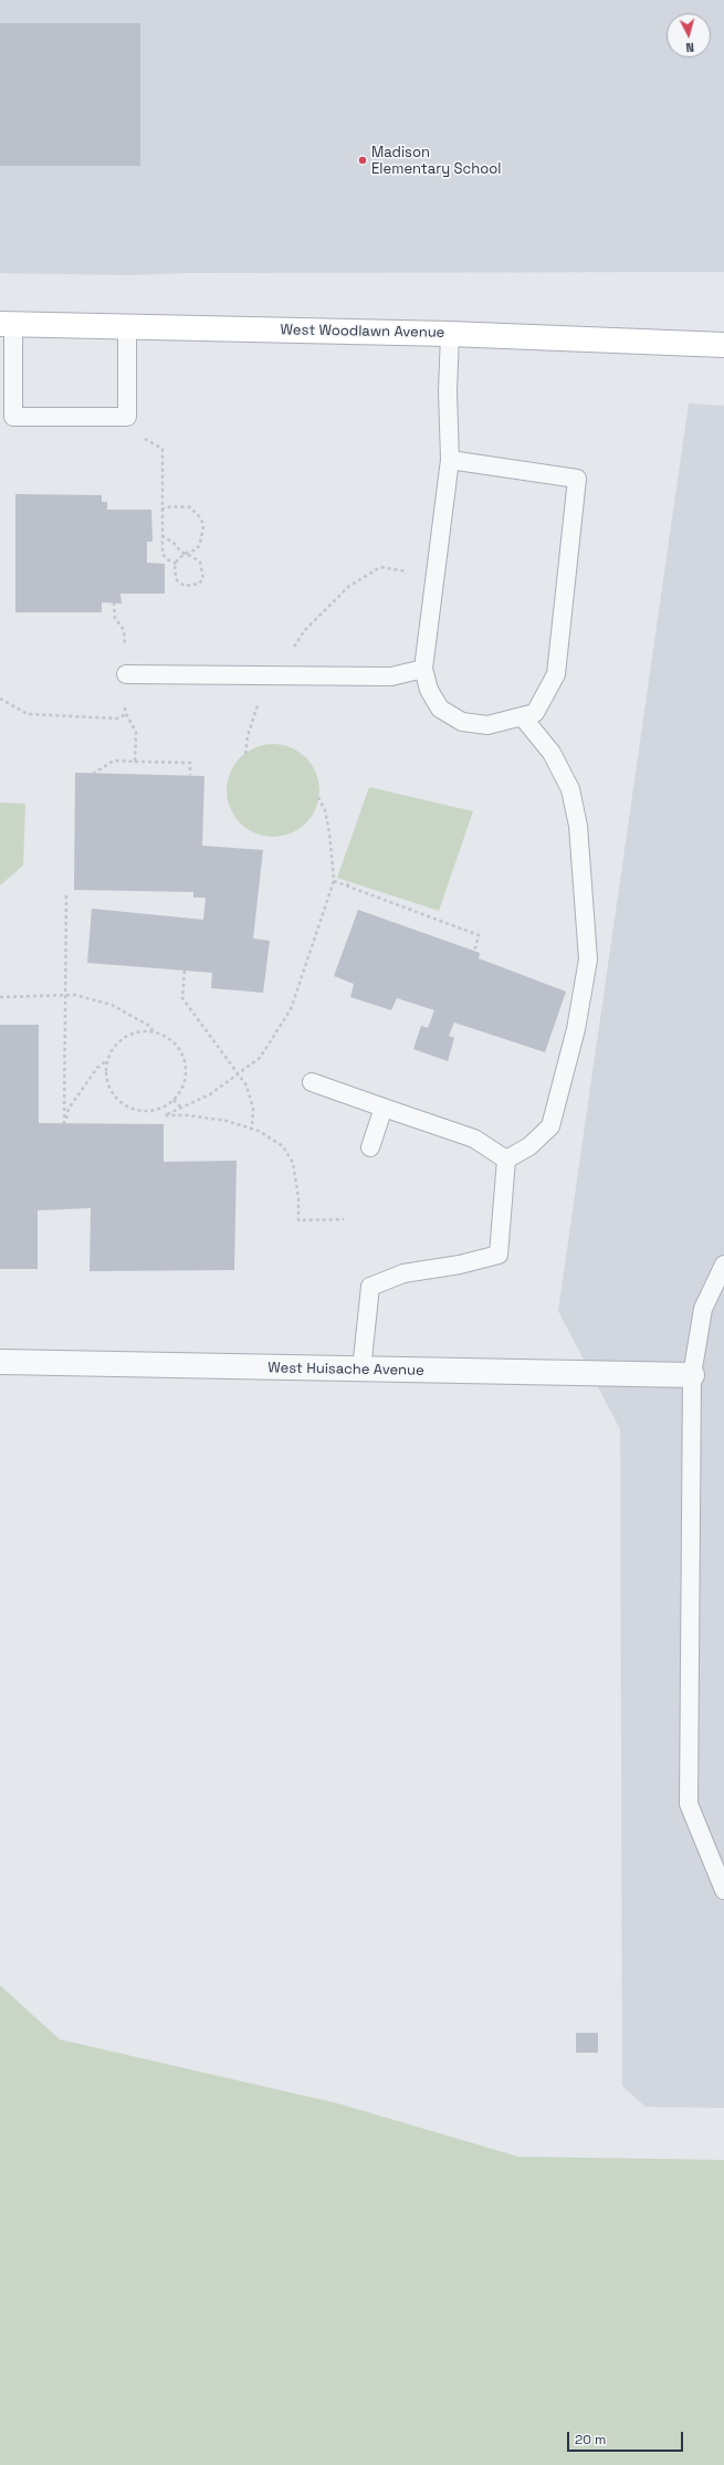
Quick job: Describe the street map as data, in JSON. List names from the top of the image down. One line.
{"streets":{"street":["West Woodlawn Avenue","West Huisache Avenue"]},"places":["Madison Elementary School"],"scale_bar":"20 m","north":"bottom"}
